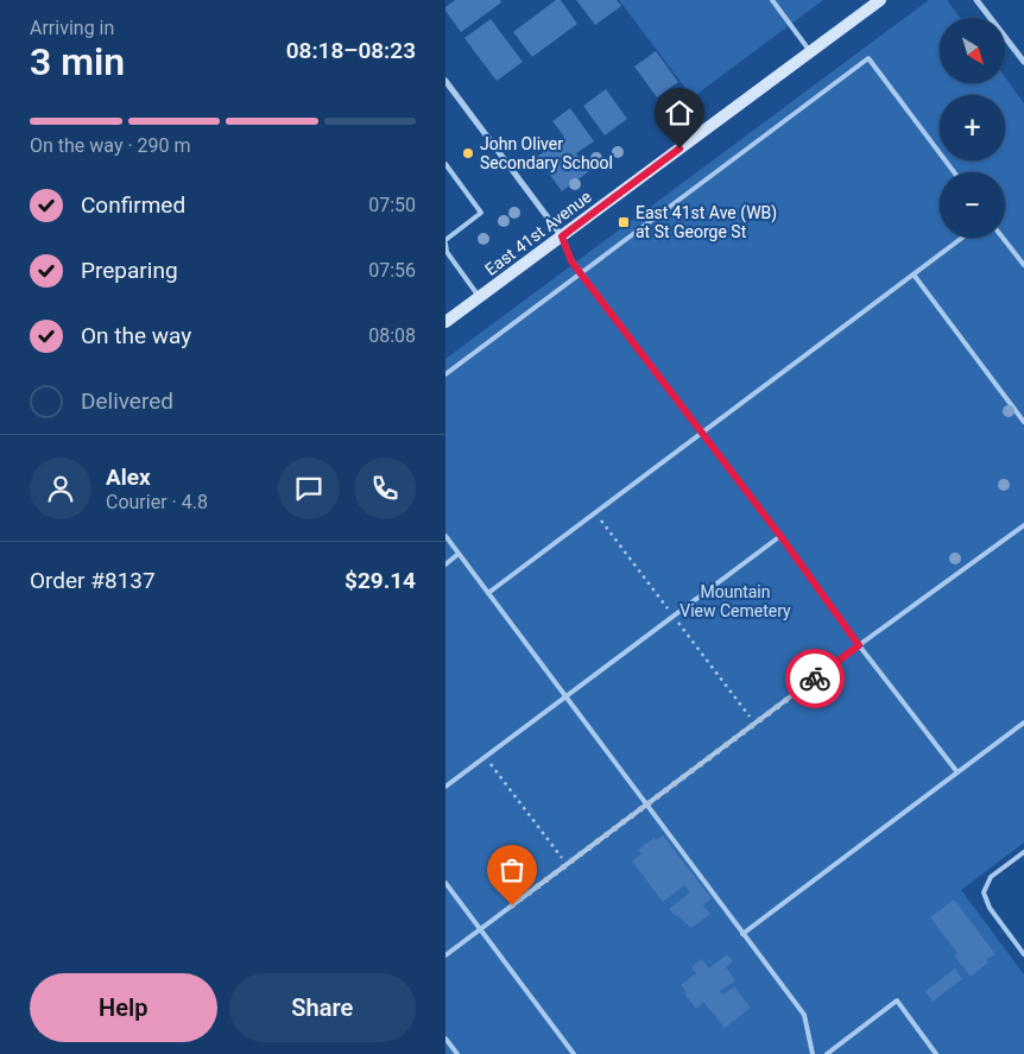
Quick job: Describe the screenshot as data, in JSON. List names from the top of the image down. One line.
{"streets":{"main road":["East 41st Avenue"]},"parks":["Mountain View Cemetery"],"places":{"other":["John Oliver Secondary School"],"transit":["East 41st Ave (WB) at St George St"]},"north":"bottom right","page":{"heading":["3 min","Arriving in","08:18–08:23"],"panel":["Alex","Courier · 4.8","Order #8137","$29.14"],"map_buttons":["+","−"],"bar":"On the way · 290 m","list":[["Confirmed","07:50"],["Preparing","07:56"],["On the way","08:08"],"Delivered"],"buttons":["Help","Share"]}}
